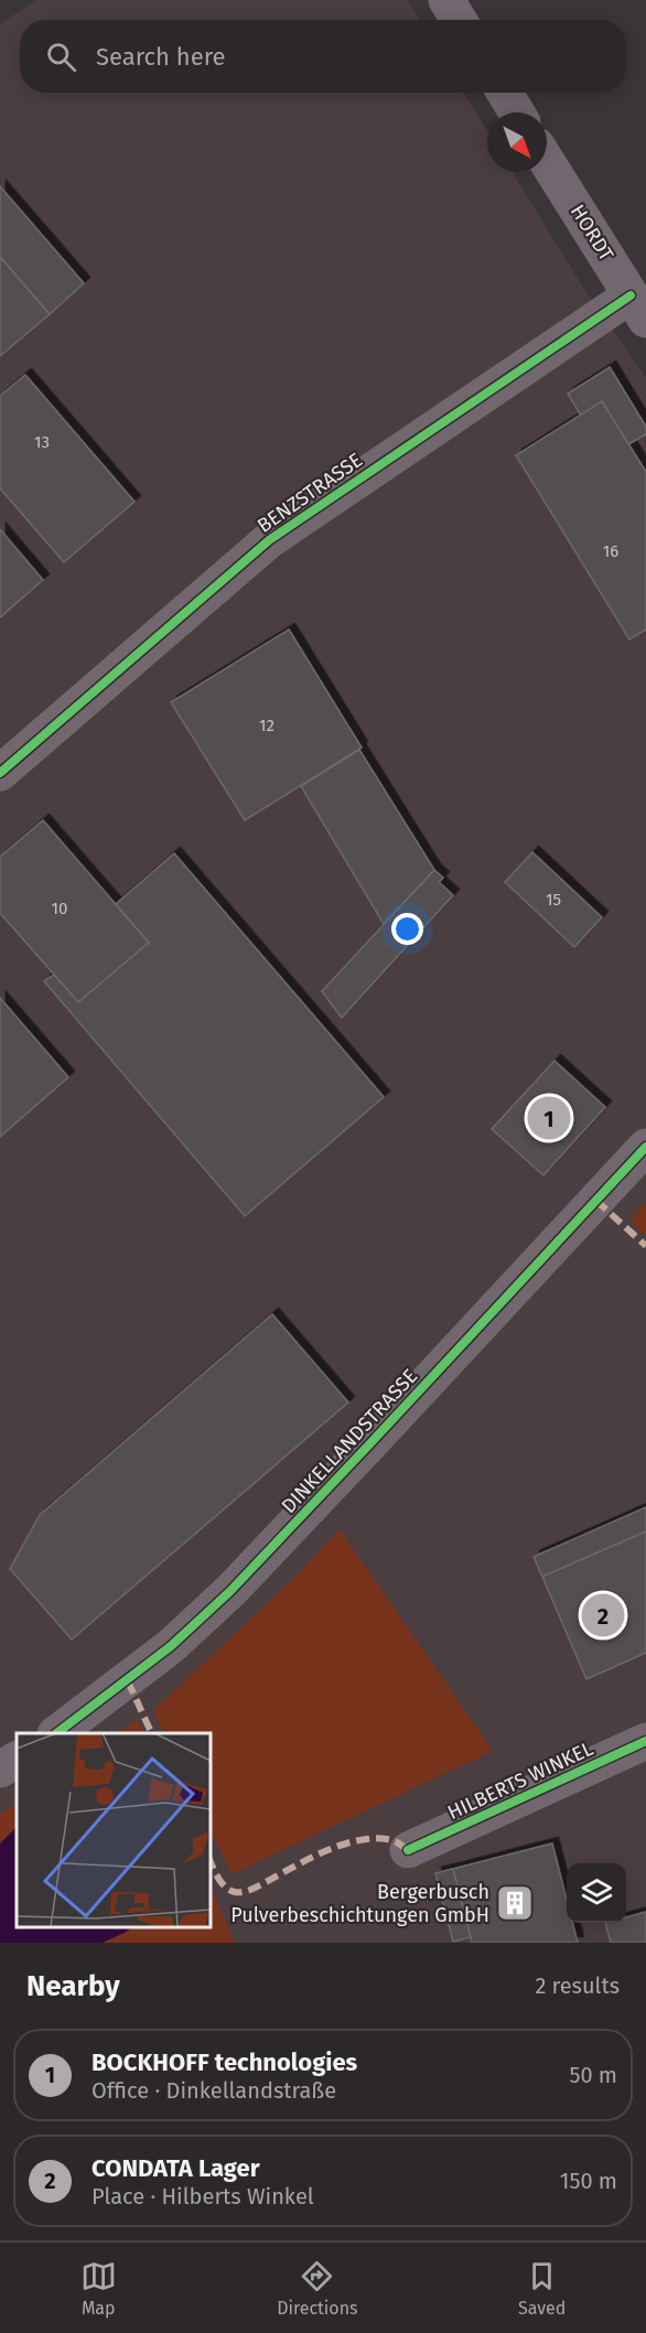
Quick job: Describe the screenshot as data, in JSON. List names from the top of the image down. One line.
{"streets":{"street":["HORDT","BENZSTRASSE","DINKELLANDSTRASSE","HILBERTS WINKEL"]},"crossings":[["HORDT","BENZSTRASSE"]],"places":{"building":["Bergerbusch Pulverbeschichtungen GmbH"]},"house_numbers":["13","16","12","15","10"],"north":"bottom right","page":{"search":"Search here","pins":["1","2"],"heading":["Nearby","2 results"],"list":[{"mark":"1","name":"BOCKHOFF technologies","note":"Office · Dinkellandstraße","value":"50 m"},{"mark":"2","name":"CONDATA Lager","note":"Place · Hilberts Winkel","value":"150 m"}],"nav":["Map","Directions","Saved"]}}
